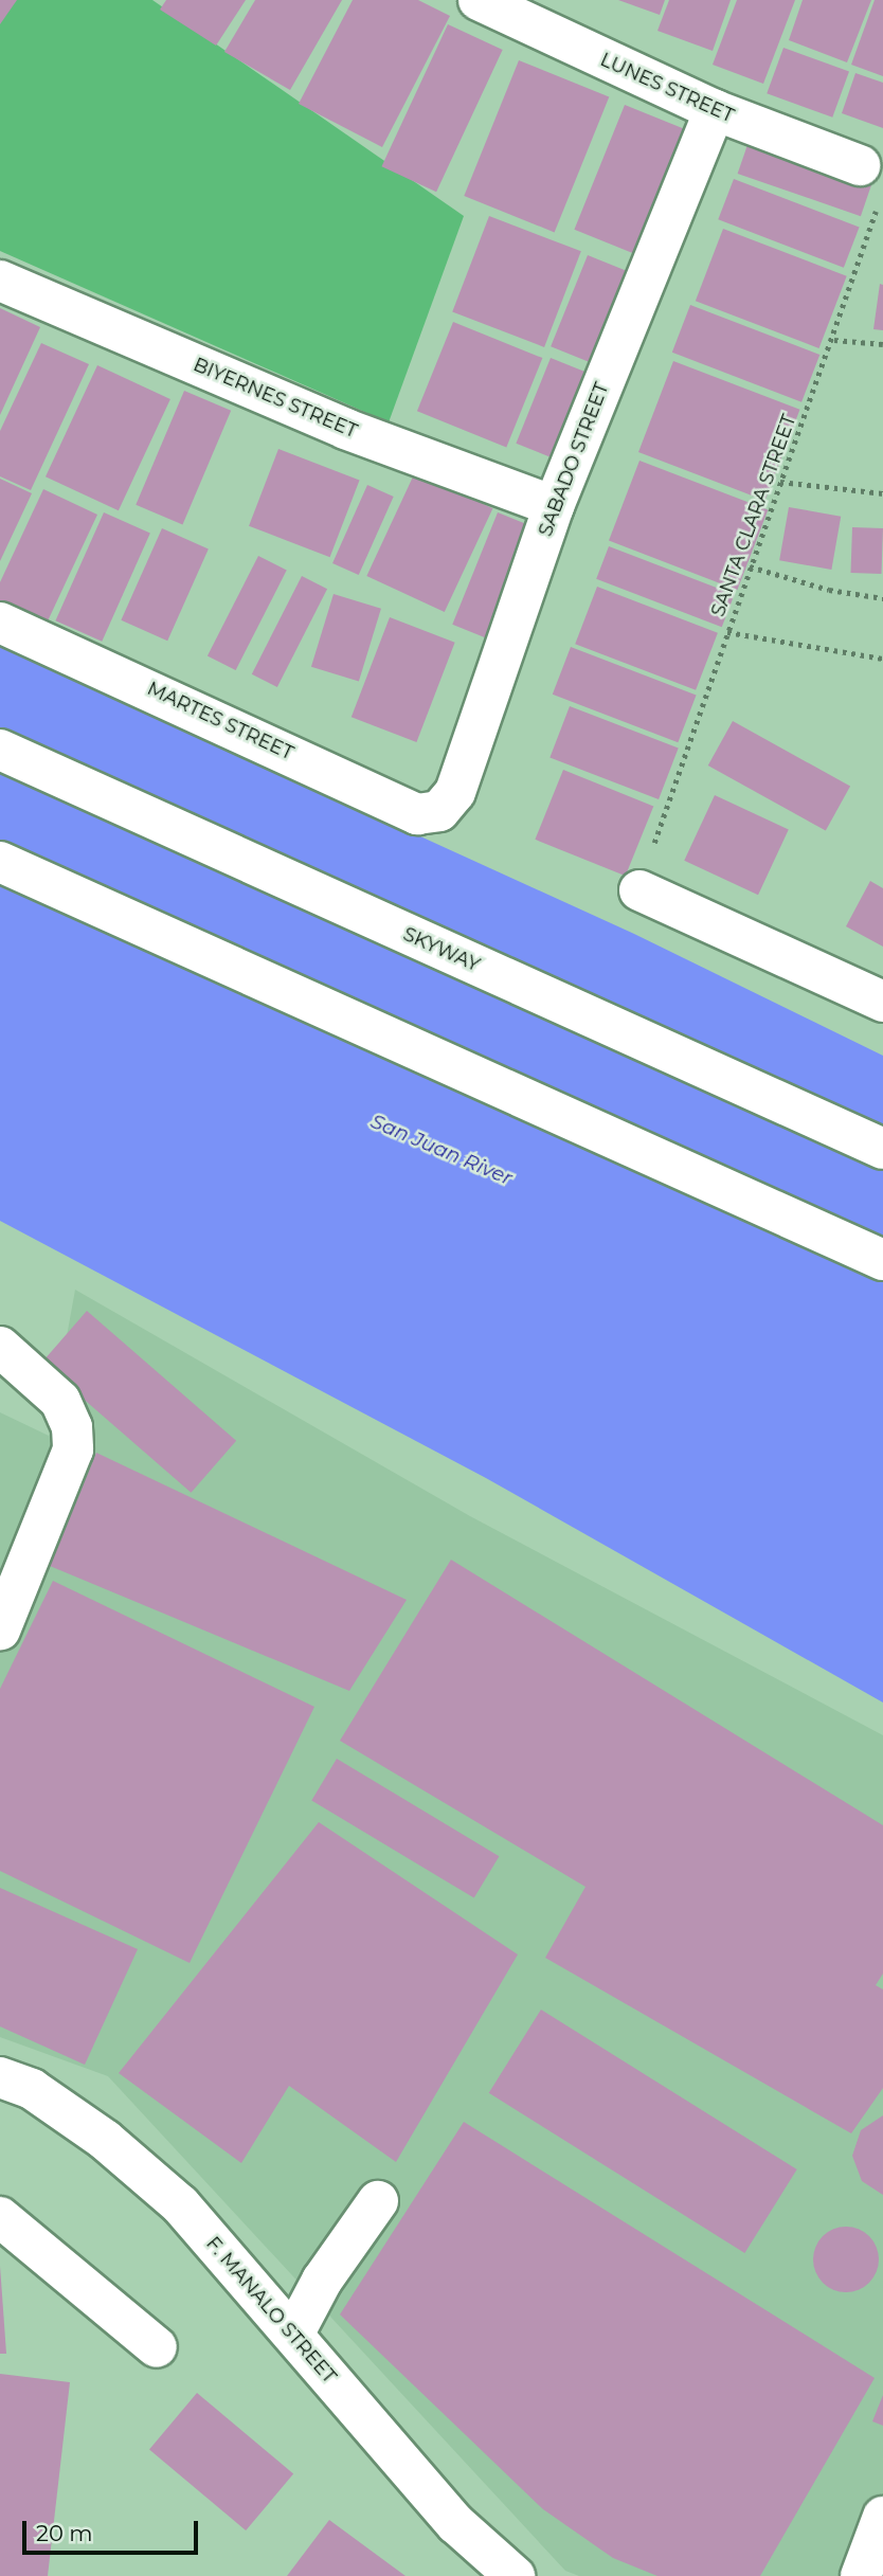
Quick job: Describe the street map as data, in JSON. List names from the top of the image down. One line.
{"streets":{"main road":["LUNES STREET","BIYERNES STREET","SABADO STREET","MARTES STREET","SKYWAY","F. MANALO STREET"],"path":["SANTA CLARA STREET"]},"crossings":[["LUNES STREET","SABADO STREET"],["BIYERNES STREET","SABADO STREET"],["SABADO STREET","MARTES STREET"]],"water":["San Juan River"],"scale_bar":"20 m"}
